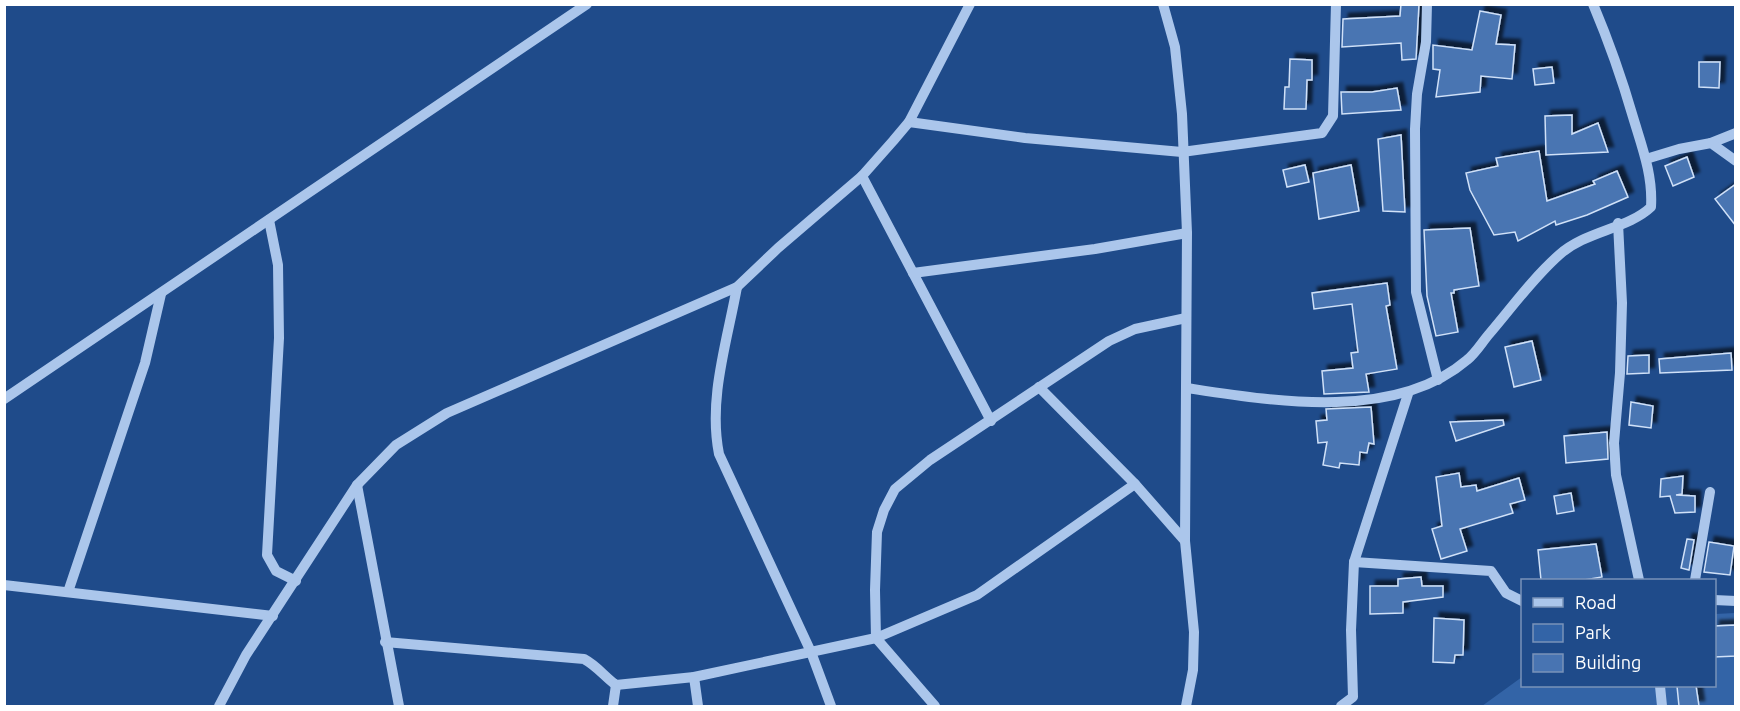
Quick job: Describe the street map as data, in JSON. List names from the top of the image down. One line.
{"legend":["Road","Park","Building"]}
